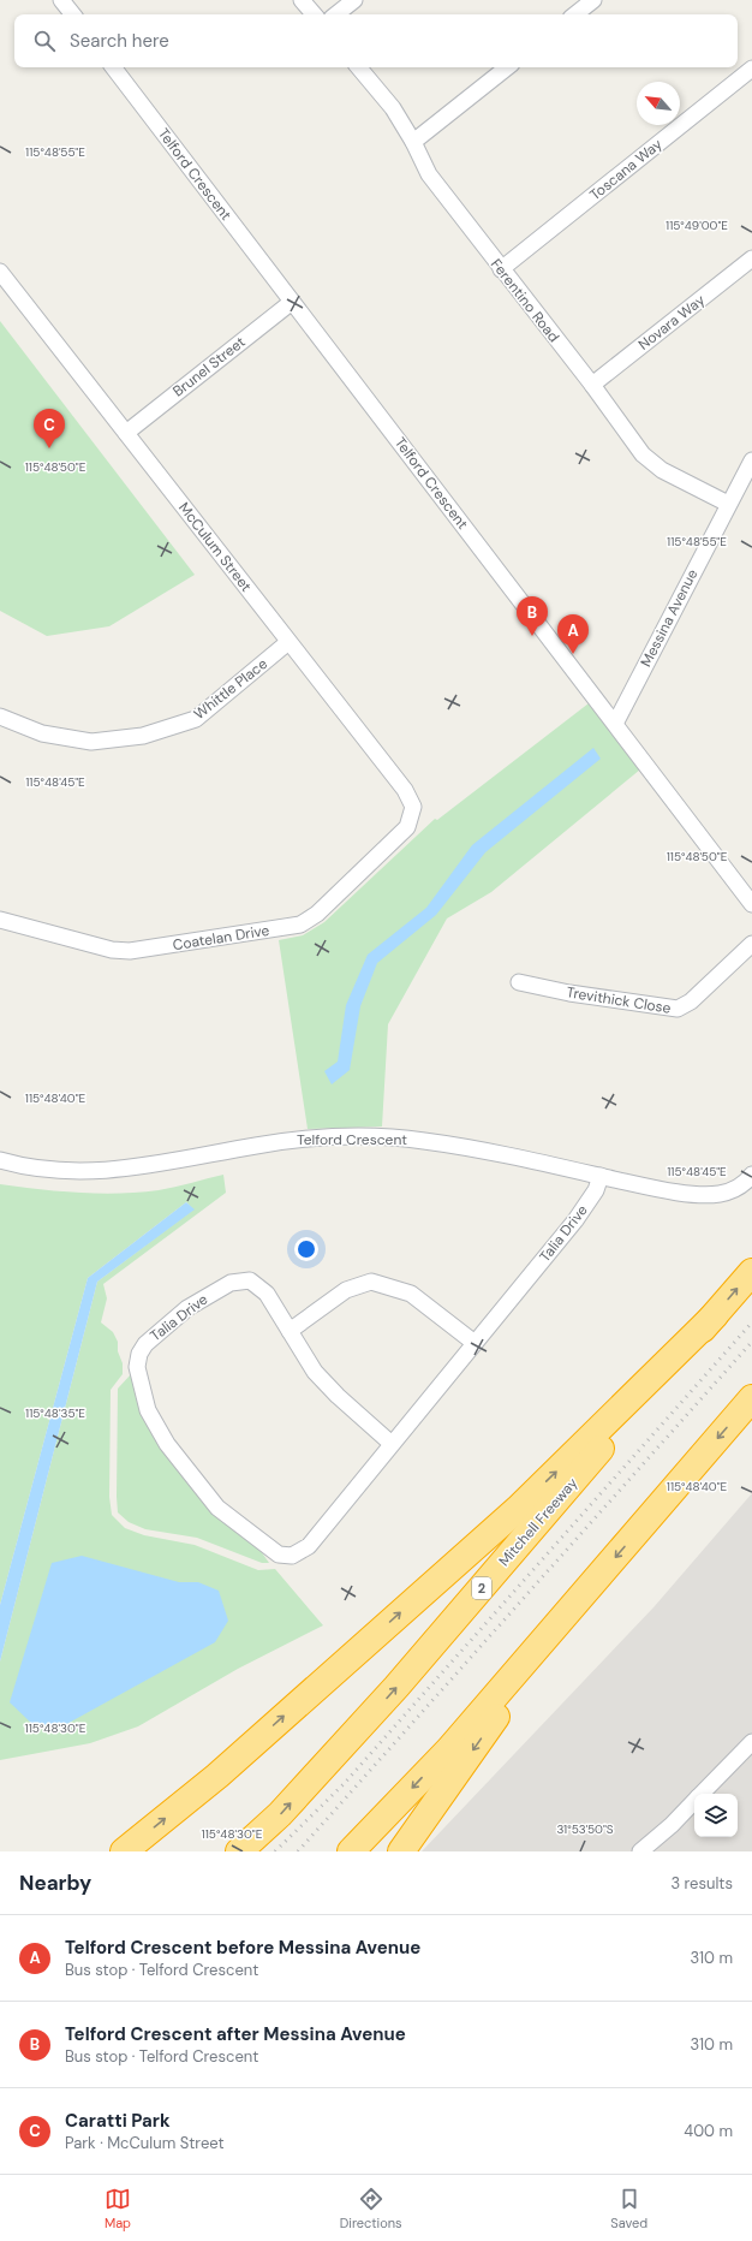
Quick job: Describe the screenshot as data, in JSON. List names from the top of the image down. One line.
{"streets":{"highway":["Mitchell Freeway","2"],"street":["Toscana Way","Telford Crescent","Ferentino Road","Novara Way","Brunel Street","McCulum Street","Messina Avenue","Whittle Place","Coatelan Drive","Trevithick Close","Talia Drive"]},"crossings":[["Toscana Way","Ferentino Road"],["Telford Crescent","Brunel Street"],["Telford Crescent","Messina Avenue"],["Telford Crescent","Talia Drive"],["Ferentino Road","Novara Way"],["Ferentino Road","Messina Avenue"],["Brunel Street","McCulum Street"],["McCulum Street","Whittle Place"],["McCulum Street","Coatelan Drive"]],"north":"top left","page":{"search":"Search here","pins":["C","B","A"],"heading":["Nearby","3 results"],"list":[{"mark":"A","name":"Telford Crescent before Messina Avenue","note":"Bus stop · Telford Crescent","value":"310 m"},{"mark":"B","name":"Telford Crescent after Messina Avenue","note":"Bus stop · Telford Crescent","value":"310 m"},{"mark":"C","name":"Caratti Park","note":"Park · McCulum Street","value":"400 m"}],"nav":["Map","Directions","Saved"]},"coordinates":["115°48'55\"E","115°49'00\"E","115°48'50\"E","115°48'45\"E","115°48'40\"E","115°48'35\"E","115°48'30\"E","31°53'50\"S"]}
